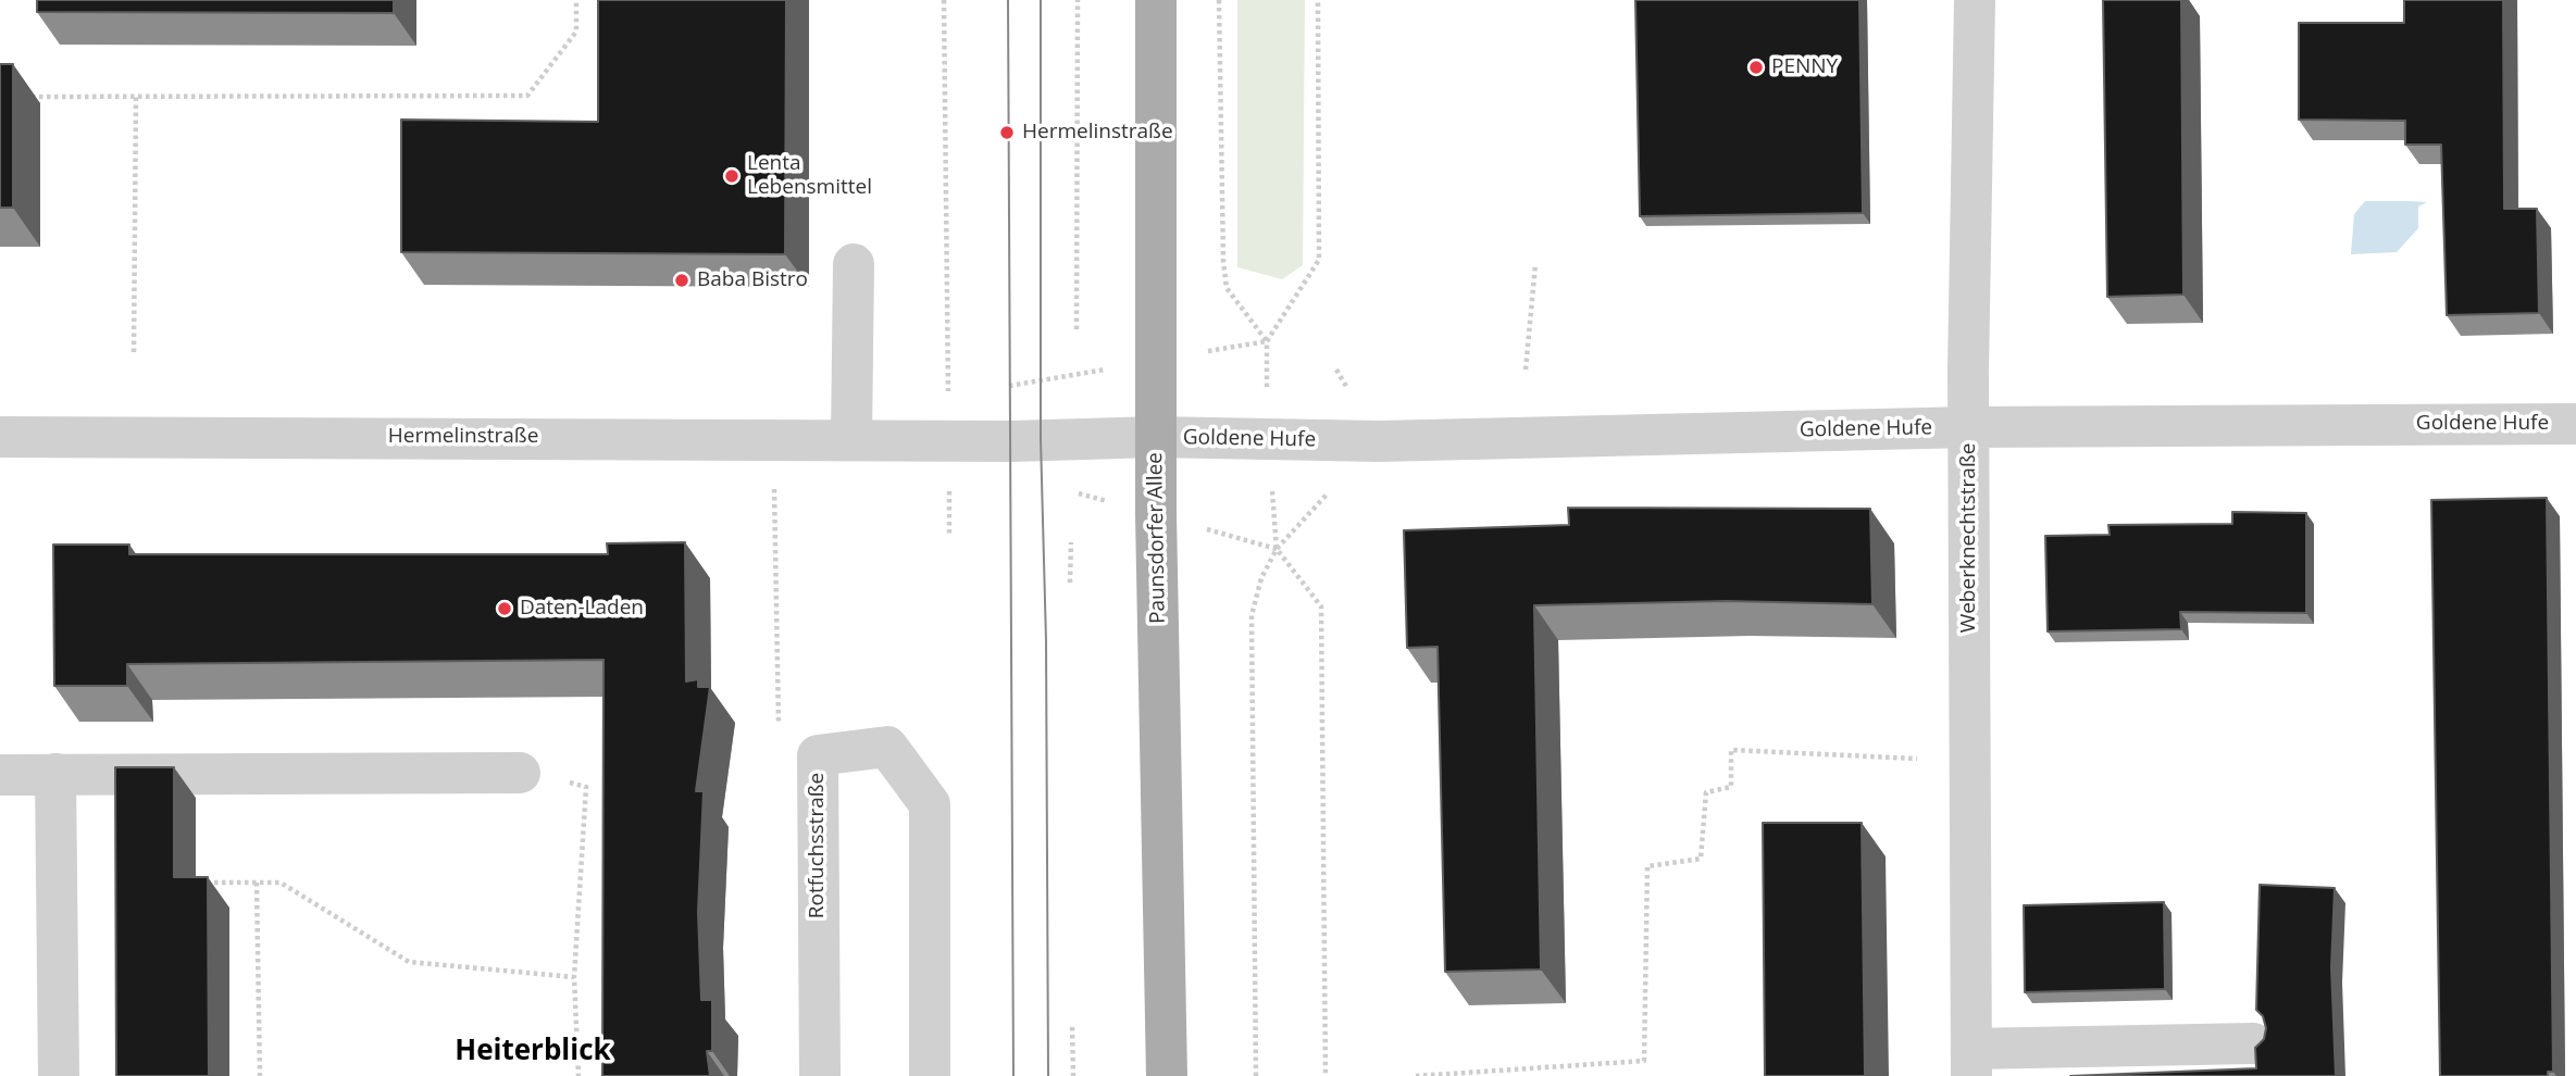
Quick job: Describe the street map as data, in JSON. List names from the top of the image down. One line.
{"streets":{"main road":["Paunsdorfer Allee"],"street":["Goldene Hufe","Hermelinstraße","Weberknechtstraße","Rotfuchsstraße"]},"crossings":[["Goldene Hufe","Hermelinstraße"],["Goldene Hufe","Paunsdorfer Allee"],["Goldene Hufe","Weberknechtstraße"],["Hermelinstraße","Paunsdorfer Allee"]],"districts":["Heiterblick"],"places":["PENNY","Hermelinstraße","Lenta Lebensmittel","Baba Bistro","Daten-Laden"]}
